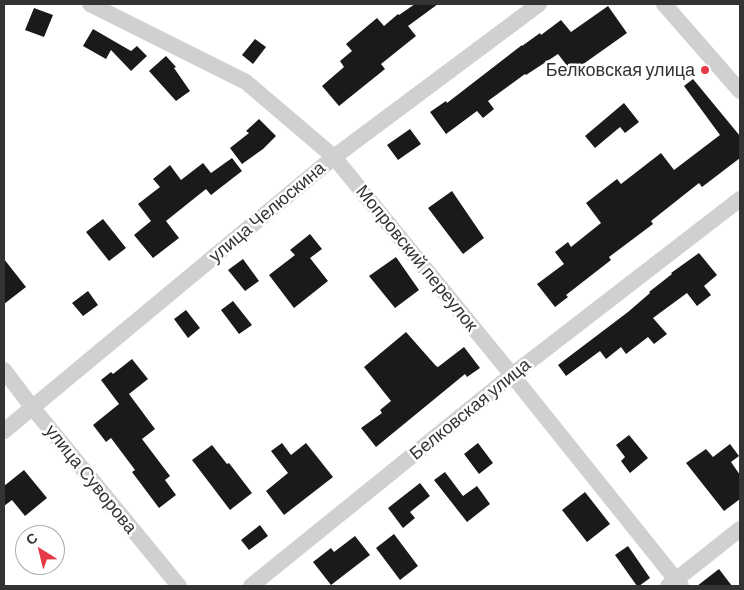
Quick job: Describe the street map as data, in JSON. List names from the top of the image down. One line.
{"streets":{"street":["улица Челюскина","Мопровский переулок","Белковская улица","улица Суворова"]},"crossings":[["улица Челюскина","Мопровский переулок"],["улица Челюскина","улица Суворова"],["Мопровский переулок","Белковская улица"]],"places":["Белковская улица"],"north":"top left"}
